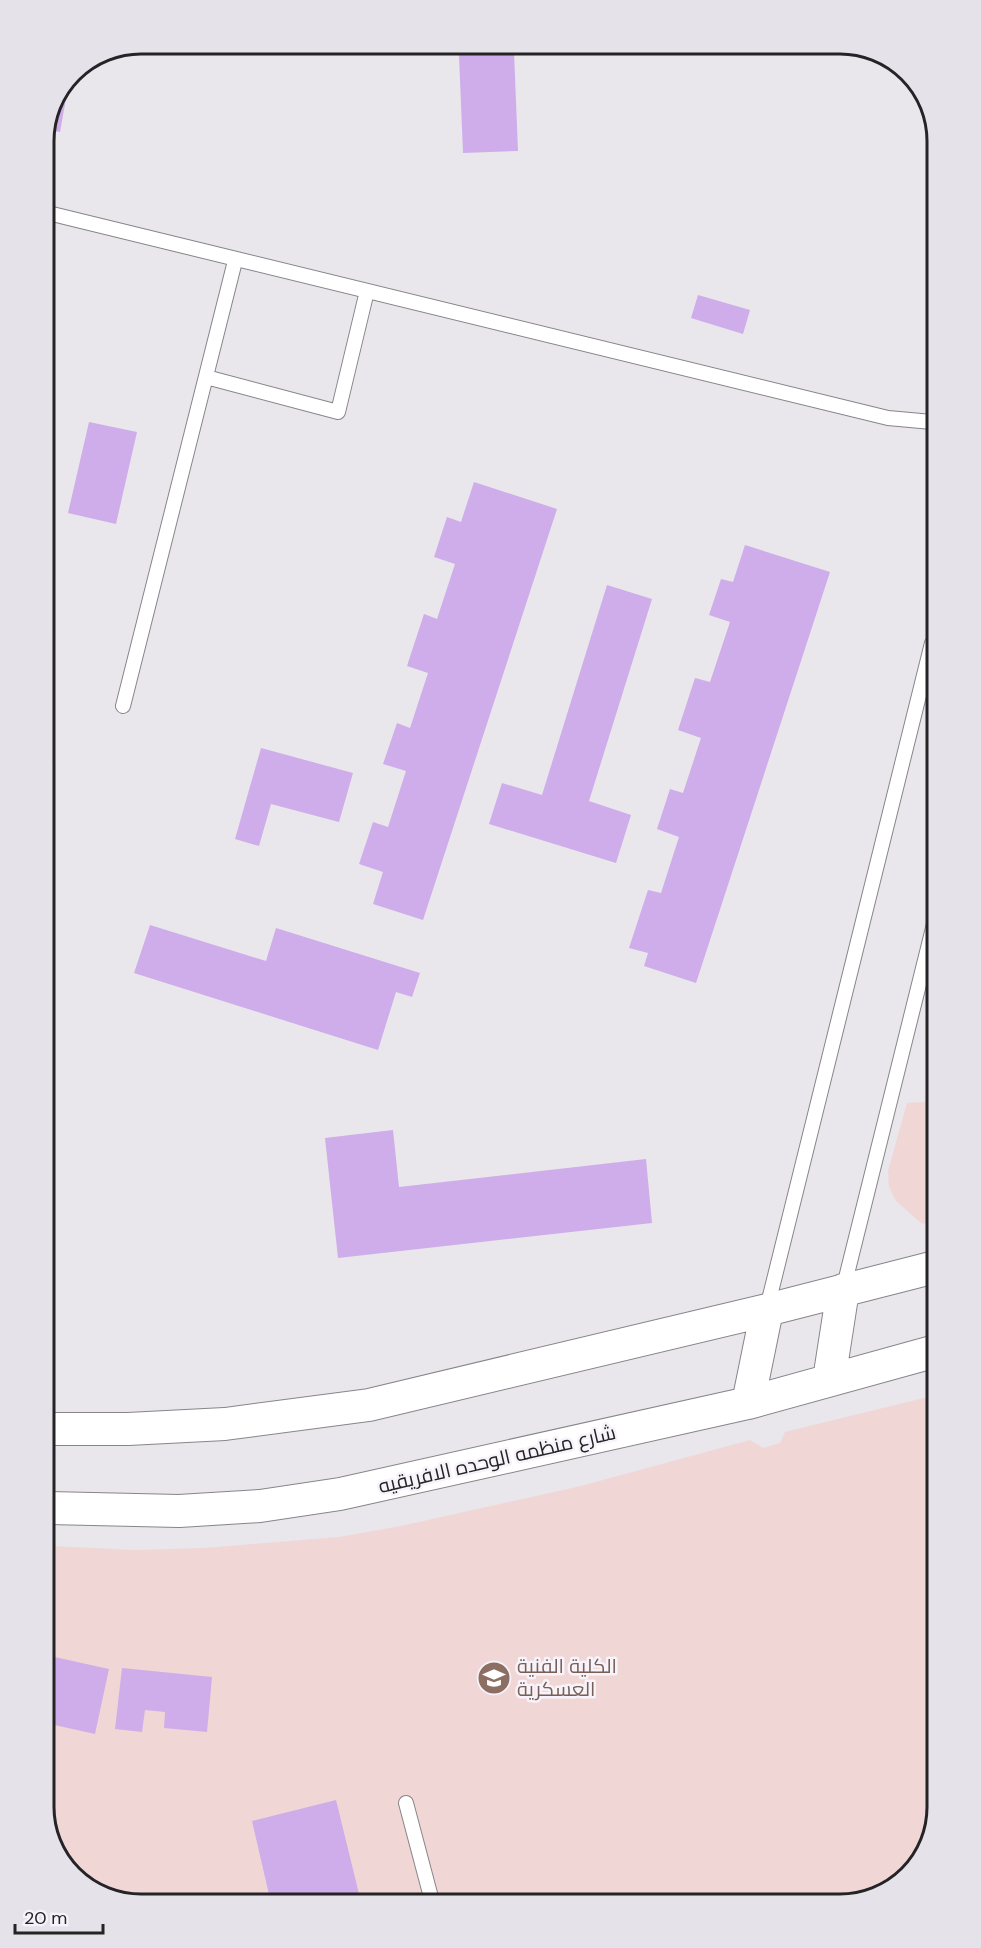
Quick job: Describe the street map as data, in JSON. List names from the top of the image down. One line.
{"streets":{"street":["شارع منظمه الوحده الافريقيه"]},"places":{"school or university":["الكلية الفنية العسكرية"]},"scale_bar":"20 m"}
